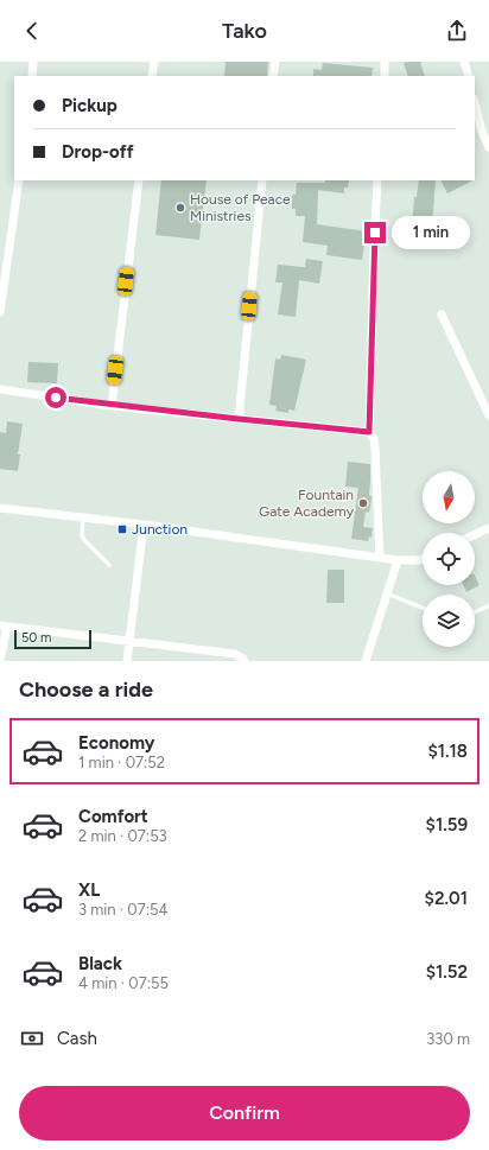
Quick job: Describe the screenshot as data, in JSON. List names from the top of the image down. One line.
{"places":{"other":["House of Peace Ministries","Fountain Gate Academy"],"transit":["Junction"]},"scale_bar":"50 m","north":"bottom","page":{"header":"Tako","banner":["Pickup","Drop-off"],"bubble":"1 min","scale":"50 m","heading":"Choose a ride","list":[{"name":"Economy","note":"1 min · 07:52","value":"$1.18"},{"name":"Comfort","note":"2 min · 07:53","value":"$1.59"},{"name":"XL","note":"3 min · 07:54","value":"$2.01"},{"name":"Black","note":"4 min · 07:55","value":"$1.52"}],"pay":["Cash","330 m"],"buttons":"Confirm"}}
